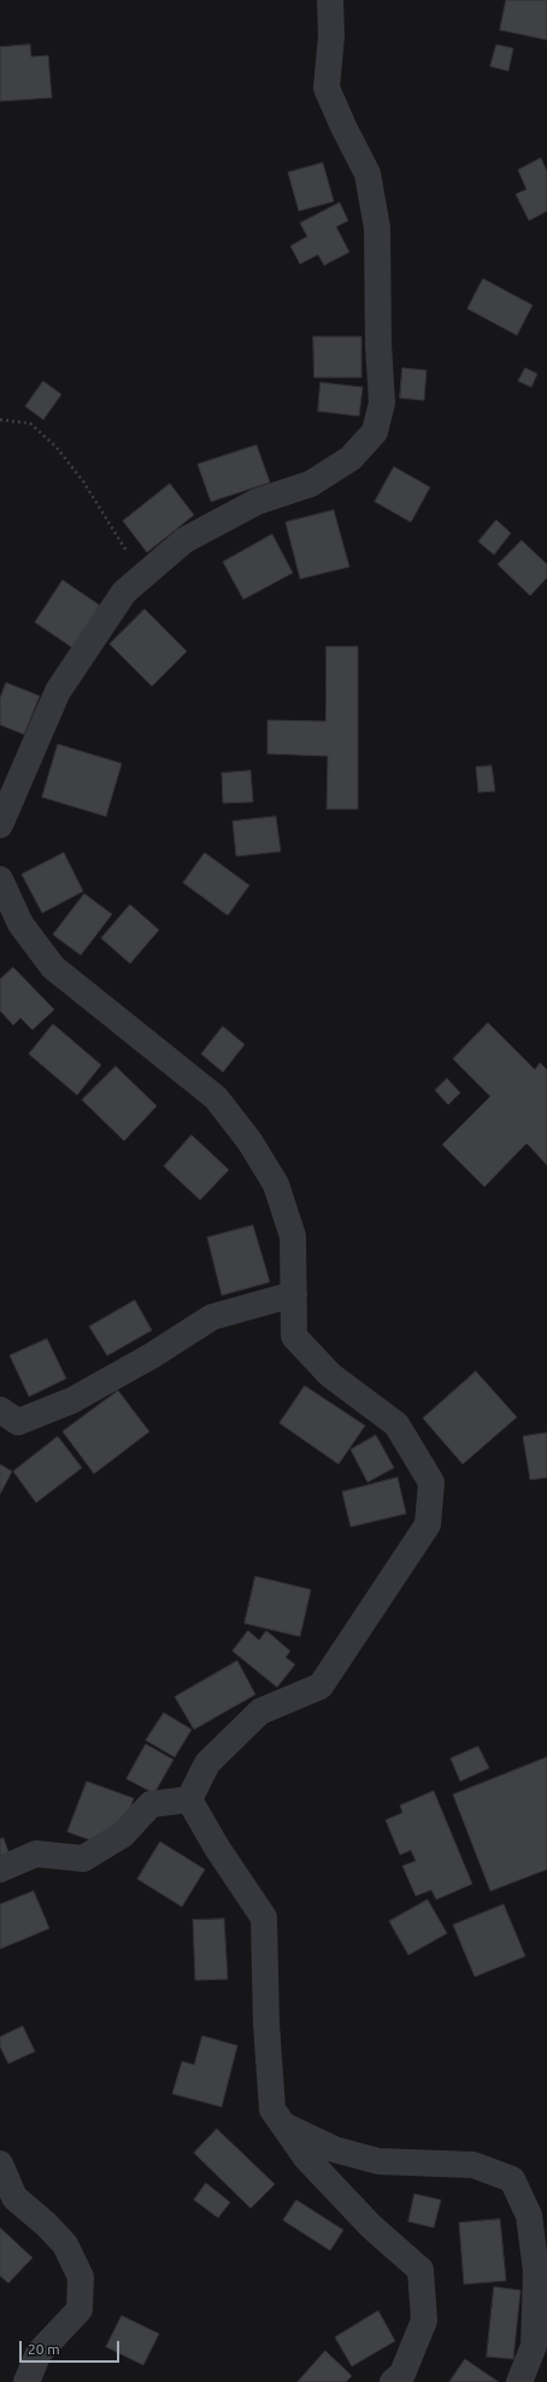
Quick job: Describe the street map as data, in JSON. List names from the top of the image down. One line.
{"scale_bar":"20 m"}
